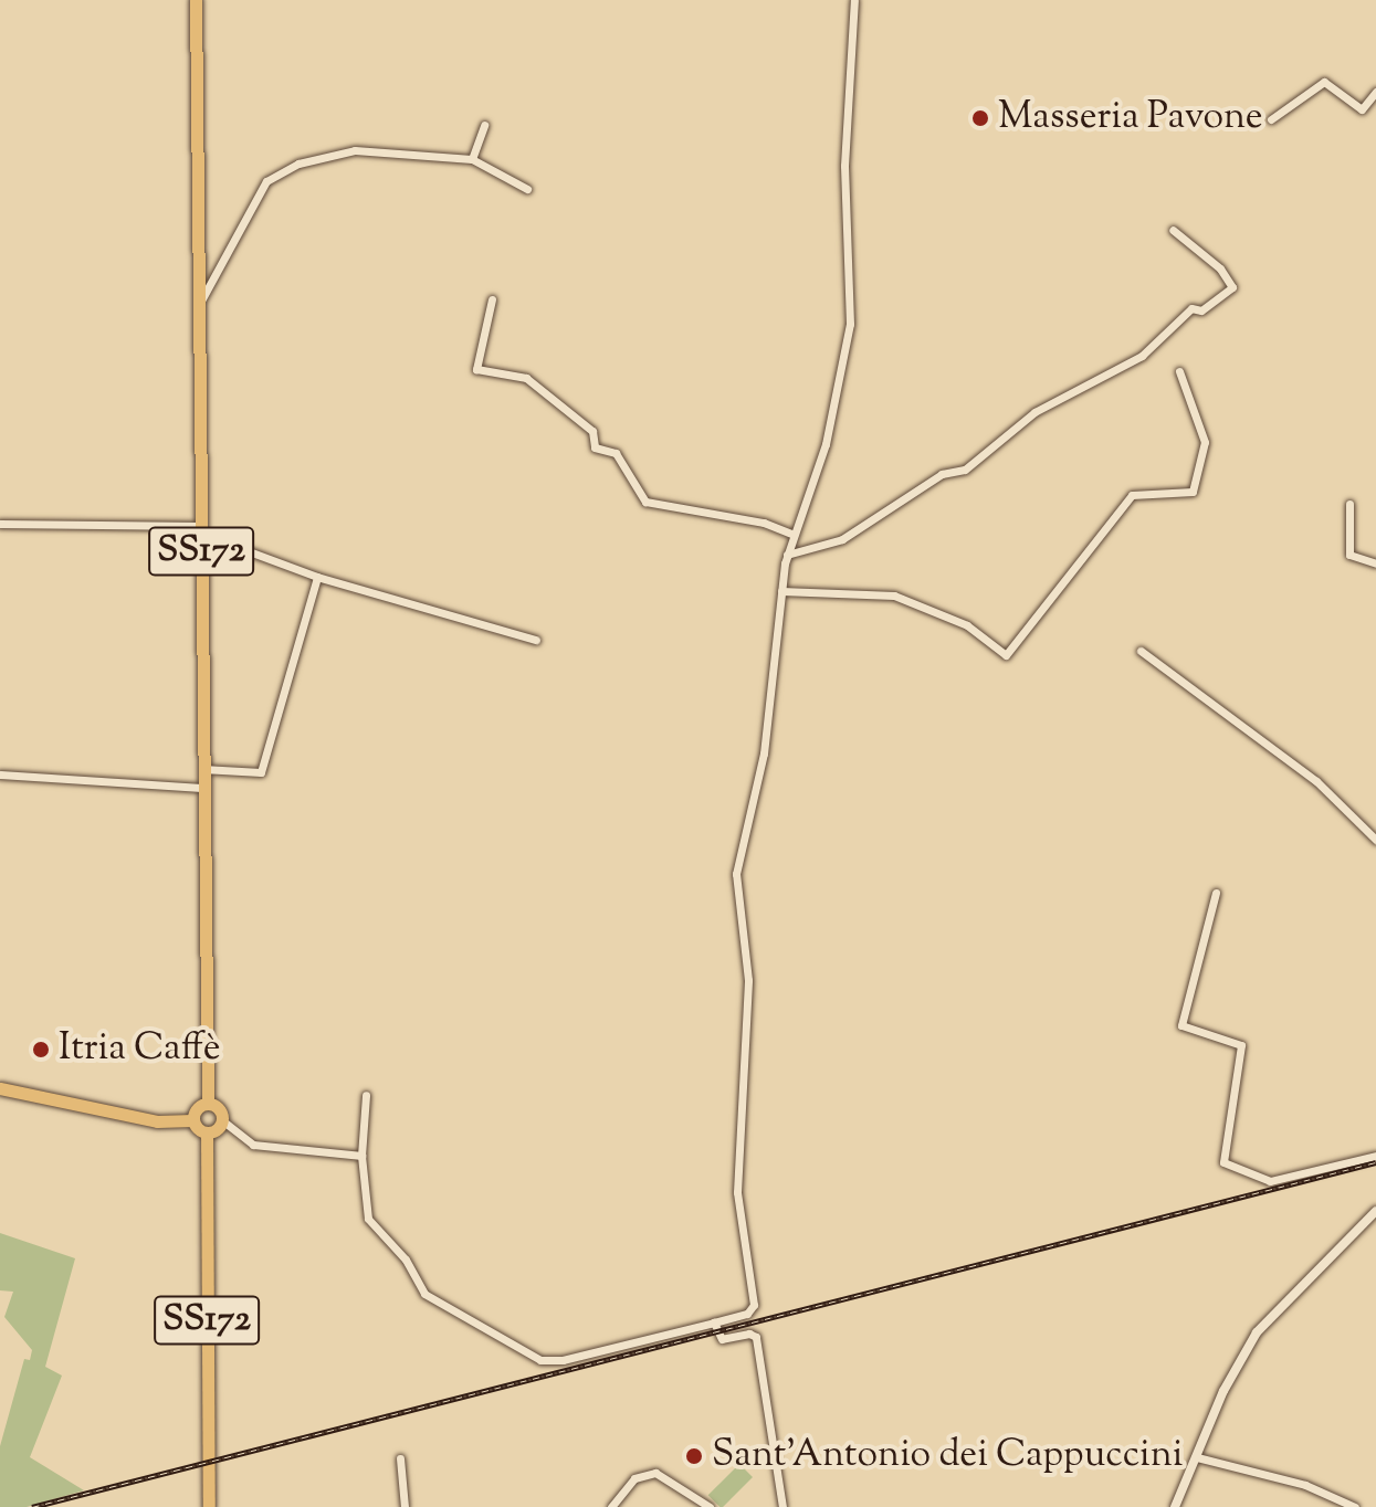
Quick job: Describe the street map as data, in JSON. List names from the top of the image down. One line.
{"streets":{"main road":["SS172"]},"places":["Masseria Pavone","Itria Caffè","Sant'Antonio dei Cappuccini"]}
